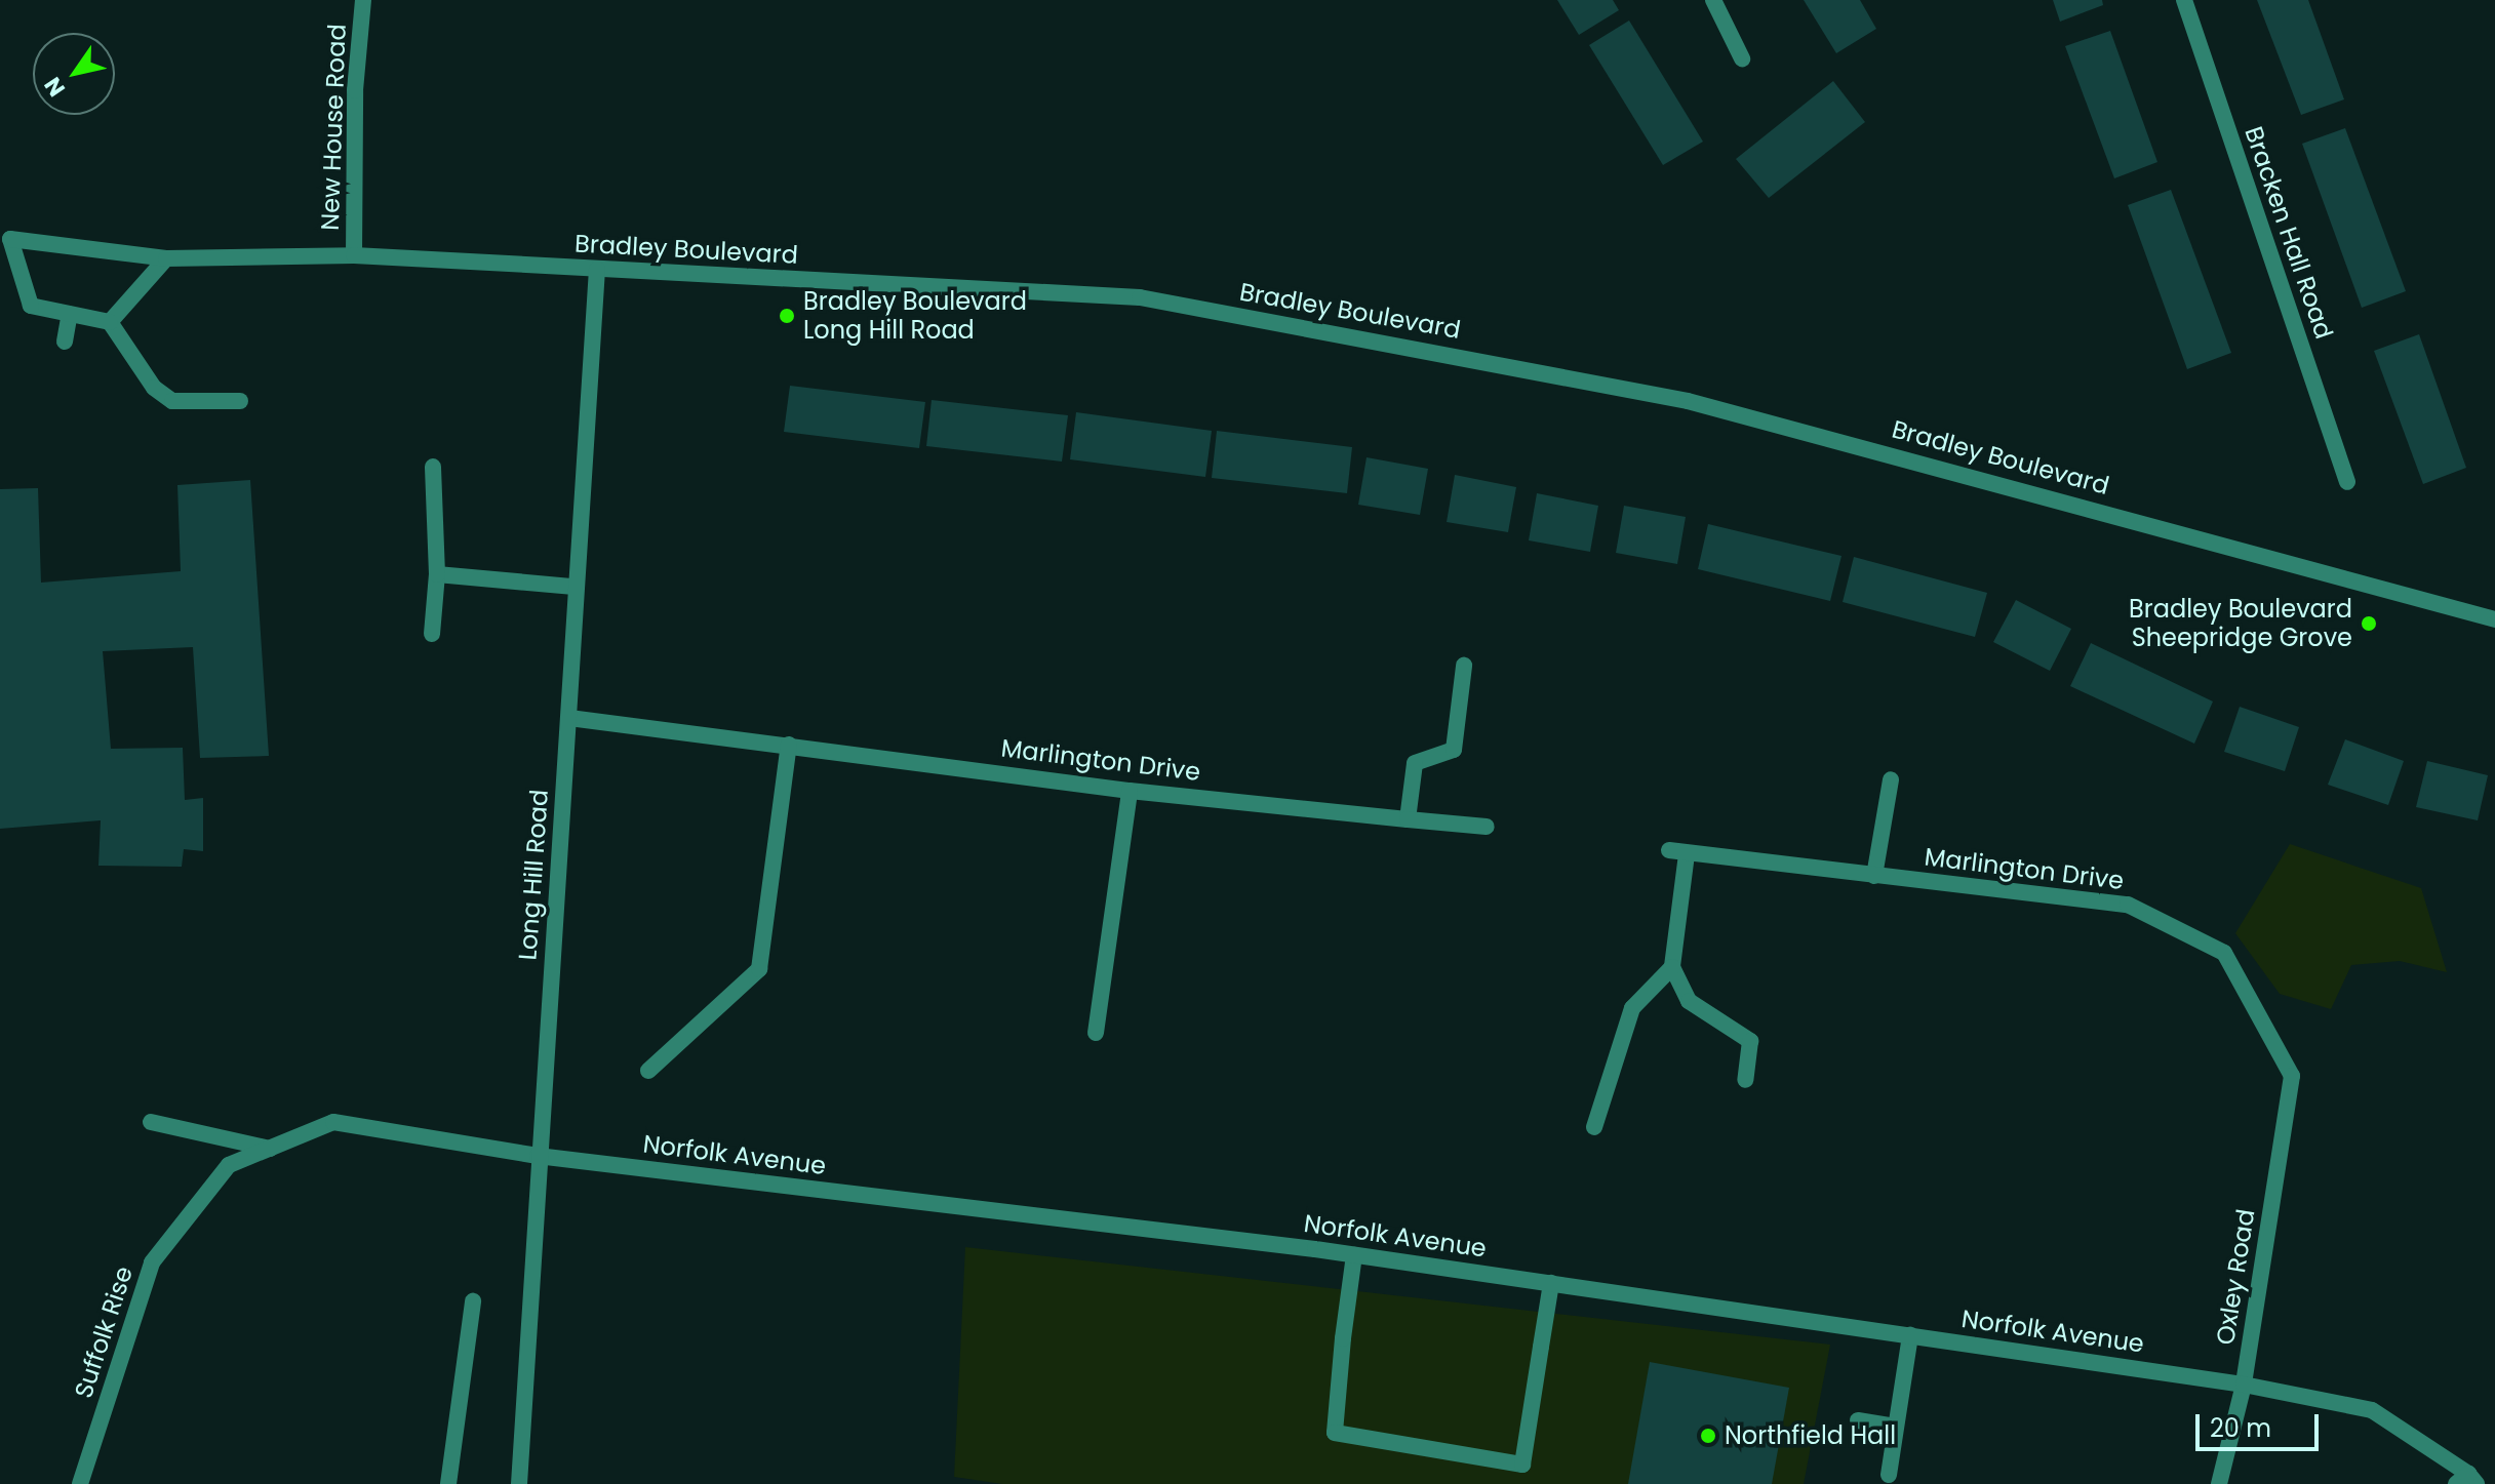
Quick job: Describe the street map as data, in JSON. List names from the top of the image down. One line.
{"streets":{"street":["New House Road","Bracken Hall Road","Bradley Boulevard","Marlington Drive","Long Hill Road","Norfolk Avenue","Oxley Road","Suffolk Rise"]},"crossings":[["New House Road","Bradley Boulevard"],["Bradley Boulevard","Long Hill Road"],["Marlington Drive","Long Hill Road"],["Marlington Drive","Oxley Road"],["Long Hill Road","Norfolk Avenue"],["Long Hill Road","Suffolk Rise"],["Norfolk Avenue","Oxley Road"],["Norfolk Avenue","Suffolk Rise"]],"places":["Bradley Boulevard Long Hill Road","Bradley Boulevard Sheepridge Grove","Northfield Hall"],"scale_bar":"20 m","north":"bottom left"}
